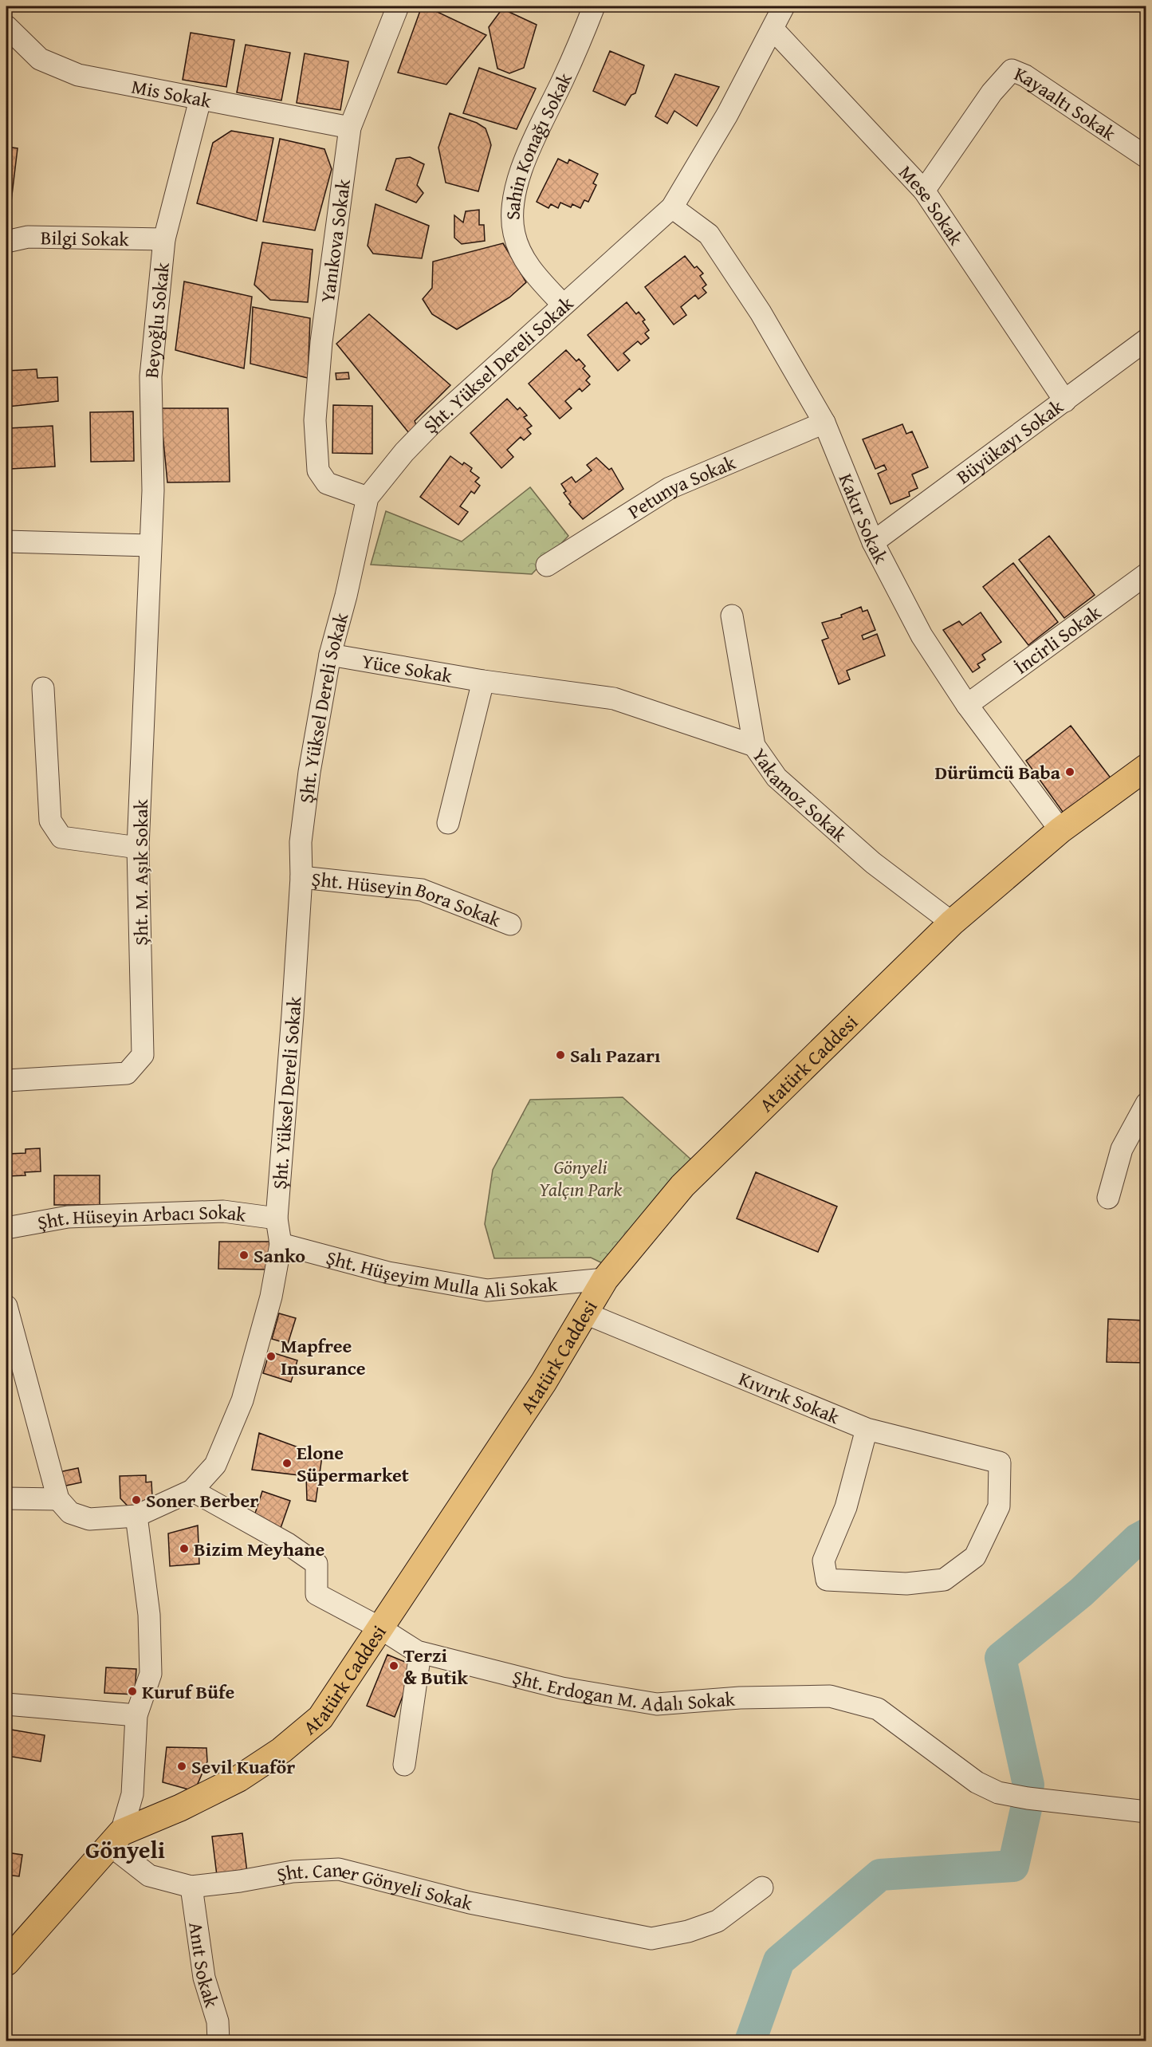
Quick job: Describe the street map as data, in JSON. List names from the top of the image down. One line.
{"streets":{"main road":["Atatürk Caddesi"],"street":["Mis Sokak","Kayaaltı Sokak","Sahin Konağı Sokak","Mese Sokak","Bilgi Sokak","Yanıkova Sokak","Beyoğlu Sokak","Şht. Yüksel Dereli Sokak","Büyükayı Sokak","Petunya Sokak","Kakır Sokak","İncirli Sokak","Yüce Sokak","Yakamoz Sokak","Şht. M. Aşık Sokak","Şht. Hüseyin Bora Sokak","Şht. Hüseyin Arbacı Sokak","Şht. Hüşeyim Mulla Ali Sokak","Kıvırık Sokak","Şht. Erdogan M. Adalı Sokak","Şht. Caner Gönyeli Sokak","Anıt Sokak"]},"crossings":[["Mis Sokak","Yanıkova Sokak"],["Mis Sokak","Beyoğlu Sokak"],["Kayaaltı Sokak","Mese Sokak"],["Sahin Konağı Sokak","Şht. Yüksel Dereli Sokak"],["Mese Sokak","Şht. Yüksel Dereli Sokak"],["Mese Sokak","Büyükayı Sokak"],["Bilgi Sokak","Beyoğlu Sokak"],["Yanıkova Sokak","Şht. Yüksel Dereli Sokak"],["Beyoğlu Sokak","Şht. M. Aşık Sokak"],["Şht. Yüksel Dereli Sokak","Kakır Sokak"],["Şht. Yüksel Dereli Sokak","Yüce Sokak"],["Şht. Yüksel Dereli Sokak","Şht. Hüseyin Bora Sokak"],["Şht. Yüksel Dereli Sokak","Şht. Hüseyin Arbacı Sokak"],["Şht. Yüksel Dereli Sokak","Şht. Hüşeyim Mulla Ali Sokak"],["Şht. Yüksel Dereli Sokak","Şht. Erdogan M. Adalı Sokak"],["Büyükayı Sokak","Kakır Sokak"],["Petunya Sokak","Kakır Sokak"],["Kakır Sokak","İncirli Sokak"],["Kakır Sokak","Atatürk Caddesi"],["Yüce Sokak","Yakamoz Sokak"],["Yakamoz Sokak","Atatürk Caddesi"],["Atatürk Caddesi","Şht. Hüşeyim Mulla Ali Sokak"],["Atatürk Caddesi","Kıvırık Sokak"],["Atatürk Caddesi","Şht. Erdogan M. Adalı Sokak"],["Atatürk Caddesi","Şht. Caner Gönyeli Sokak"],["Şht. Caner Gönyeli Sokak","Anıt Sokak"]],"districts":["Gönyeli"],"parks":["Gönyeli Yalçın Park"],"places":["Dürümcü Baba","Salı Pazarı","Sanko","Mapfree Insurance","Elone Süpermarket","Soner Berber","Bizim Meyhane","Terzi & Butik","Kuruf Büfe","Sevil Kuaför"]}
